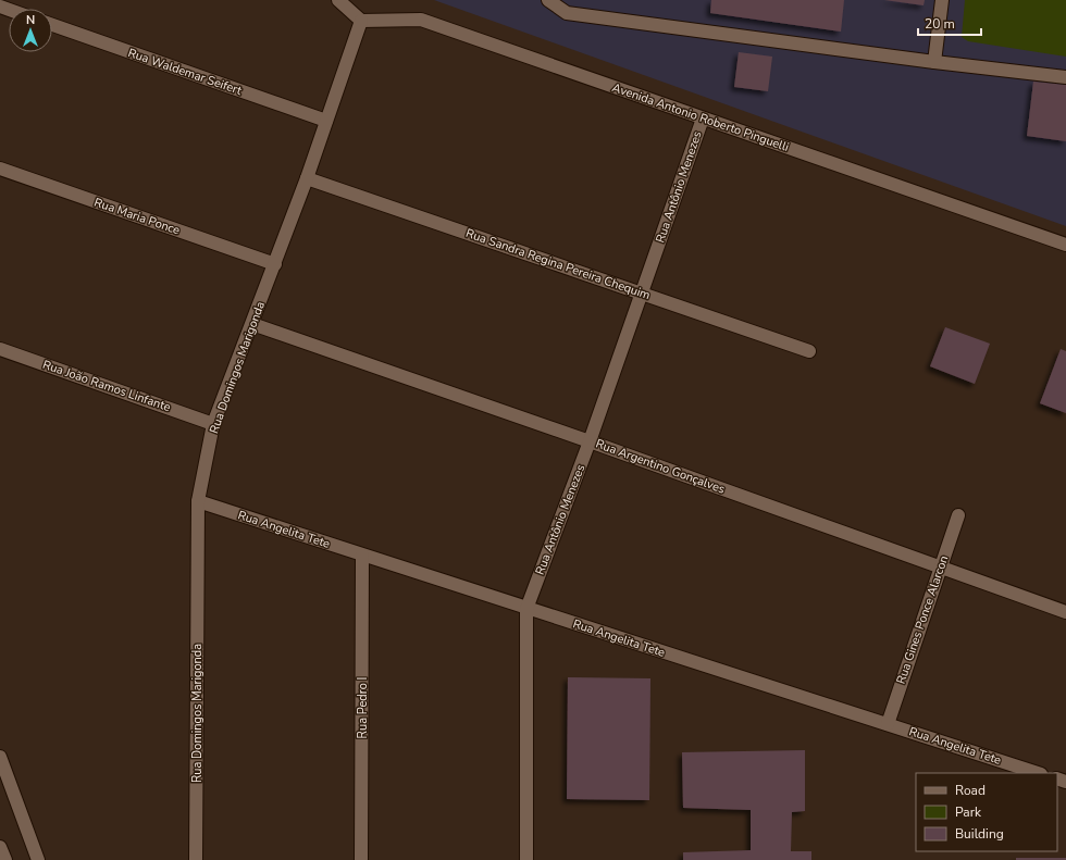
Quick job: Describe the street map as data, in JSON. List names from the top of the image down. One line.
{"streets":{"street":["Rua Waldemar Seifert","Avenida Antonio Roberto Pinguelli","Rua Antônio Menezes","Rua Maria Ponce","Rua Sandra Regina Pereira Chequim","Rua Domingos Marigonda","Rua João Ramos Linfante","Rua Argentino Gonçalves","Rua Angelita Tete","Rua Gines Ponce Alarcon","Rua Pedro I"]},"crossings":[["Rua Waldemar Seifert","Rua Domingos Marigonda"],["Avenida Antonio Roberto Pinguelli","Rua Antônio Menezes"],["Avenida Antonio Roberto Pinguelli","Rua Domingos Marigonda"],["Rua Antônio Menezes","Rua Sandra Regina Pereira Chequim"],["Rua Antônio Menezes","Rua Argentino Gonçalves"],["Rua Antônio Menezes","Rua Angelita Tete"],["Rua Maria Ponce","Rua Domingos Marigonda"],["Rua Sandra Regina Pereira Chequim","Rua Domingos Marigonda"],["Rua Domingos Marigonda","Rua João Ramos Linfante"],["Rua Domingos Marigonda","Rua Argentino Gonçalves"],["Rua Domingos Marigonda","Rua Angelita Tete"],["Rua Argentino Gonçalves","Rua Gines Ponce Alarcon"],["Rua Angelita Tete","Rua Gines Ponce Alarcon"],["Rua Angelita Tete","Rua Pedro I"]],"legend":["Road","Park","Building"],"scale_bar":"20 m","north":"top"}
